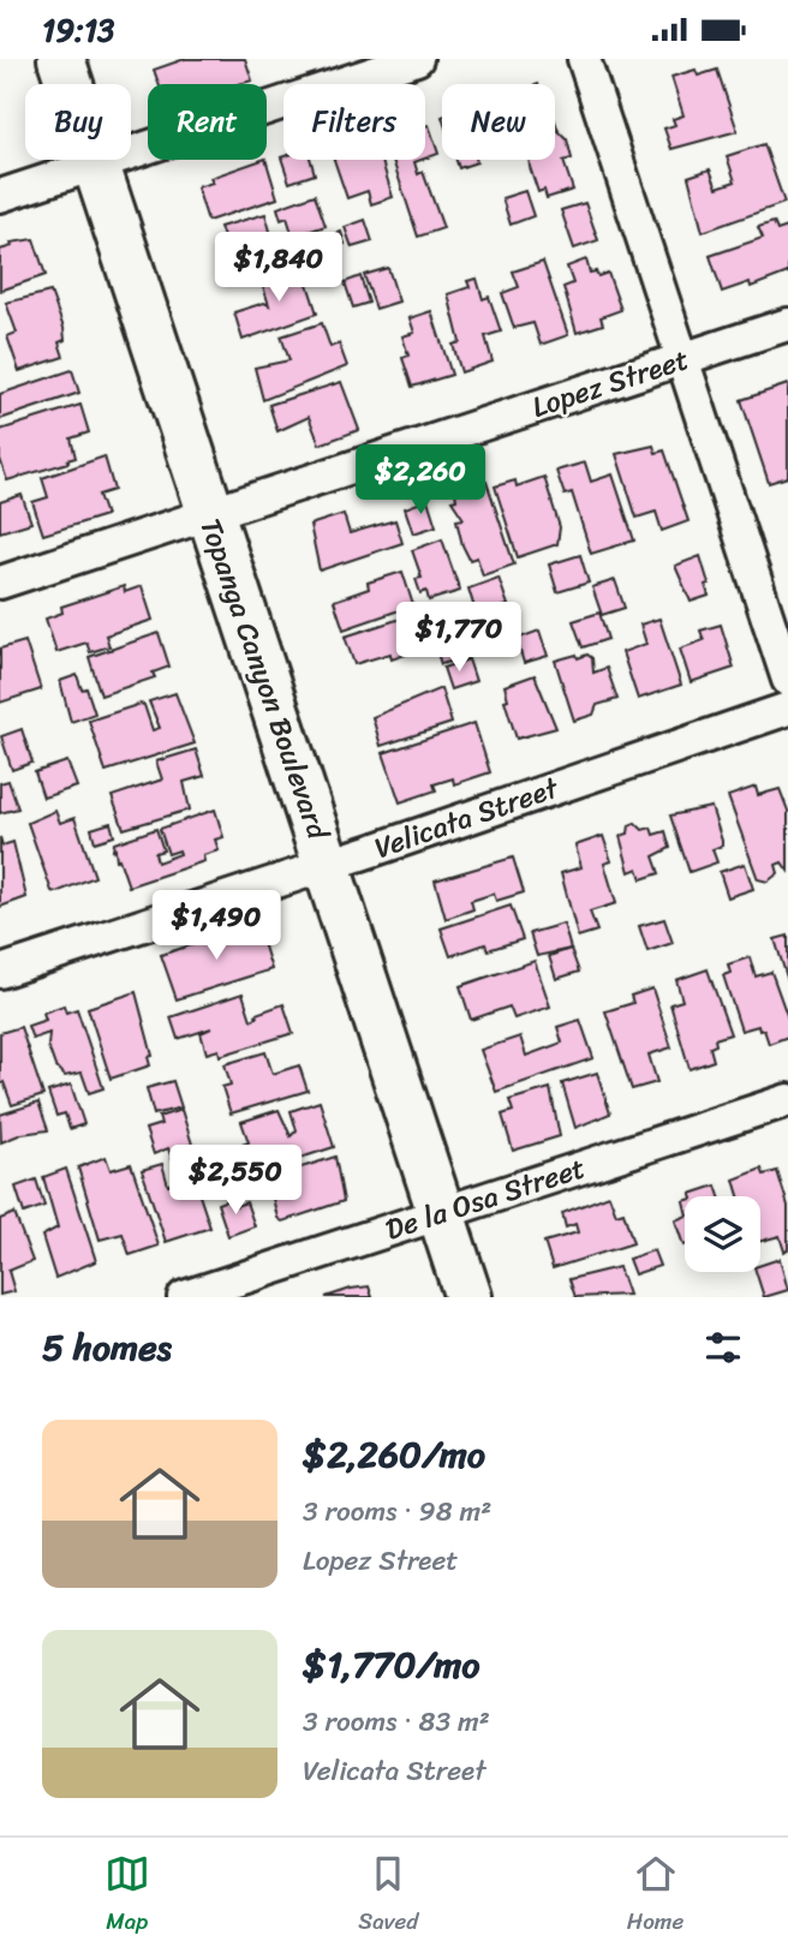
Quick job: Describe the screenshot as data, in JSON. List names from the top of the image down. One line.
{"streets":{"main road":["Topanga Canyon Boulevard"],"street":["Lopez Street","Velicata Street","De la Osa Street"]},"crossings":[["Lopez Street","Topanga Canyon Boulevard"],["Topanga Canyon Boulevard","Velicata Street"],["Topanga Canyon Boulevard","De la Osa Street"]],"page":{"status":"19:13","chip":["Buy","Rent","Filters","New"],"price":["$1,840","$2,260","$1,770","$1,490","$2,550"],"heading":"5 homes","list":[{"name":"$2,260/mo","note":"3 rooms · 98 m² · Lopez Street"},{"name":"$1,770/mo","note":"3 rooms · 83 m² · Velicata Street"}],"tabs":["Map","Saved","Home"]}}
